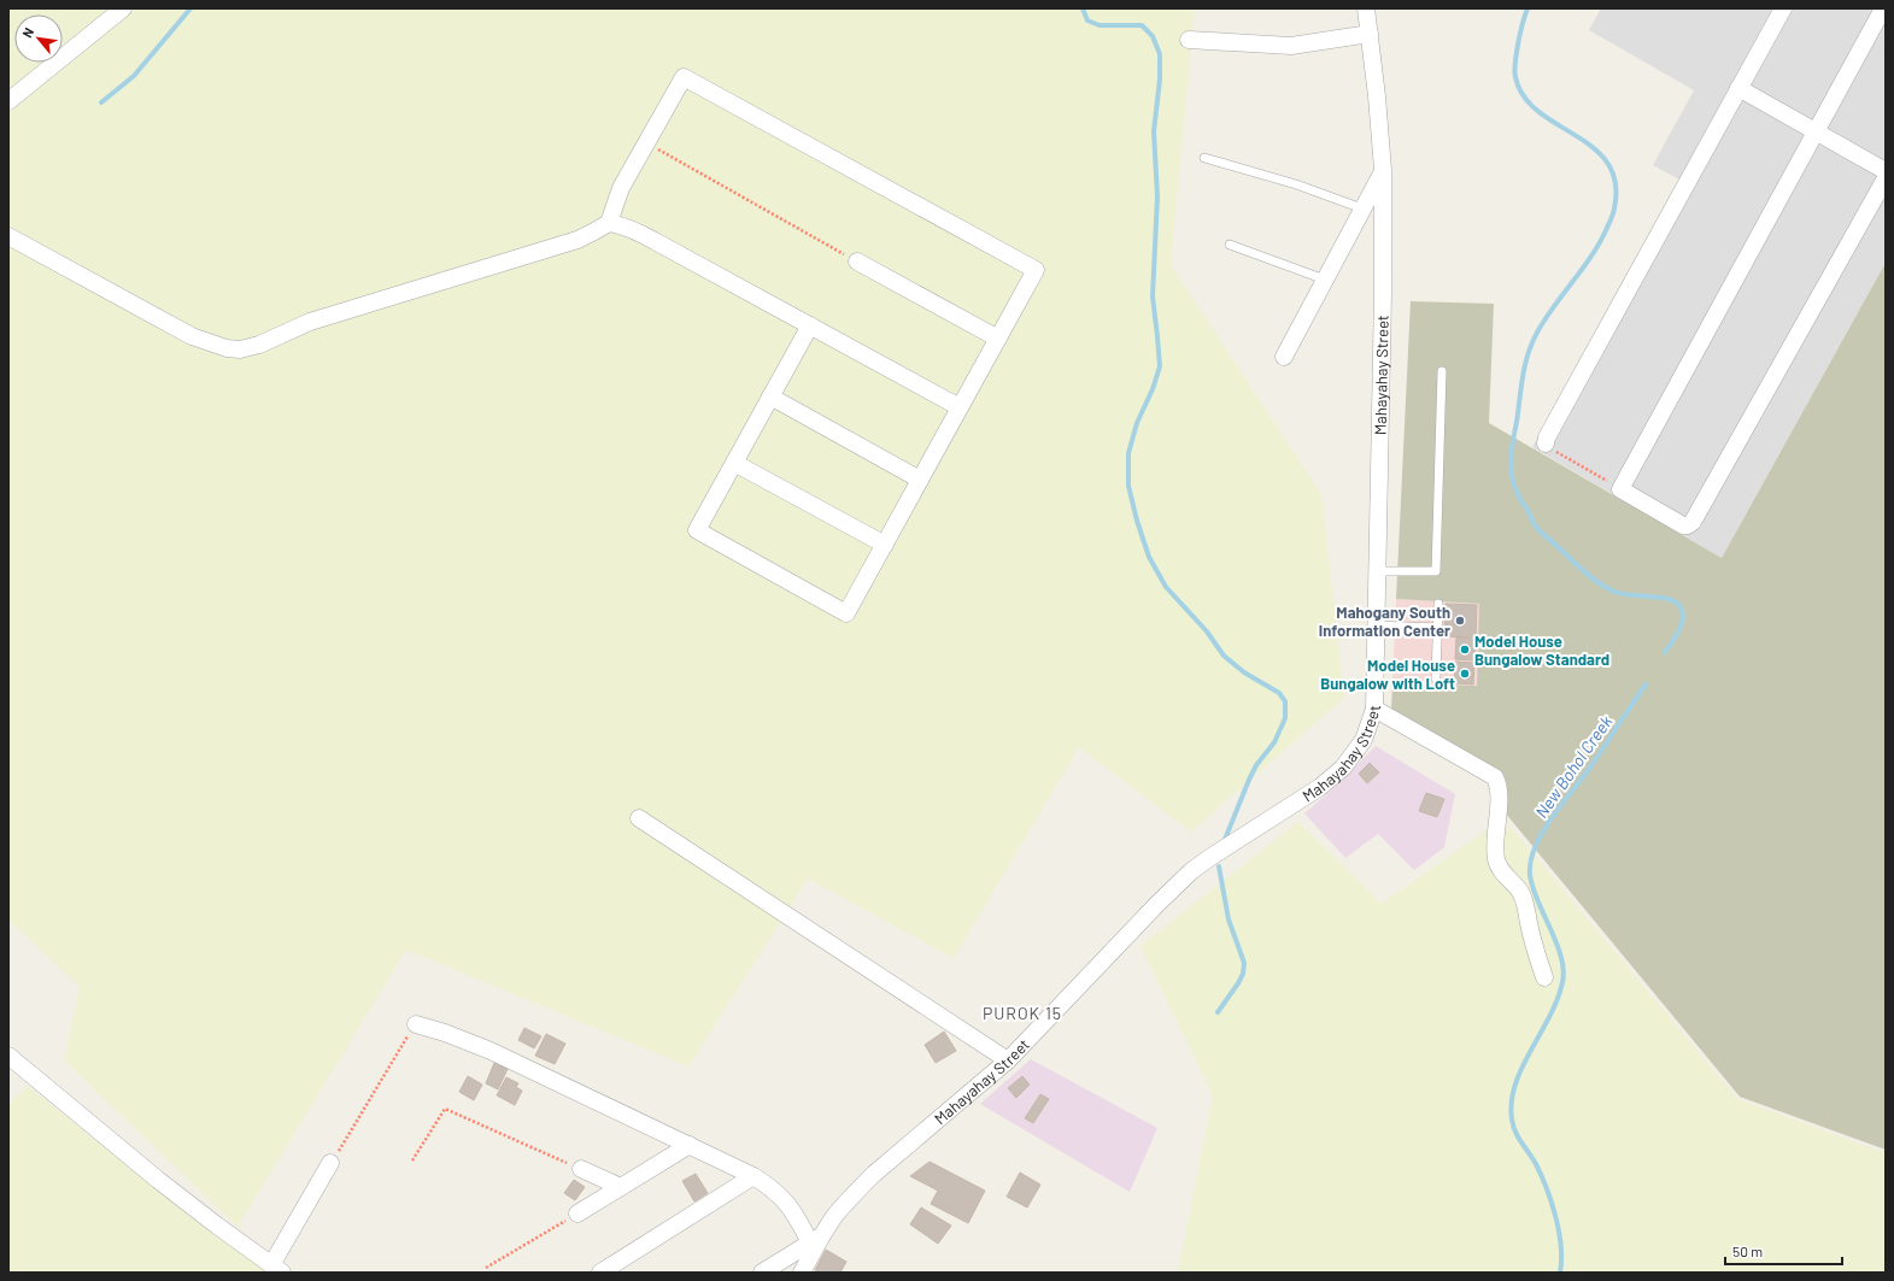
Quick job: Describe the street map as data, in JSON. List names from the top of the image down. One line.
{"streets":{"street":["Mahayahay Street"]},"districts":["PUROK 15"],"water":["New Bohol Creek"],"places":["Mahogany South Information Center","Model House Bungalow Standard","Model House Bungalow with Loft"],"scale_bar":"50 m","north":"top left"}
